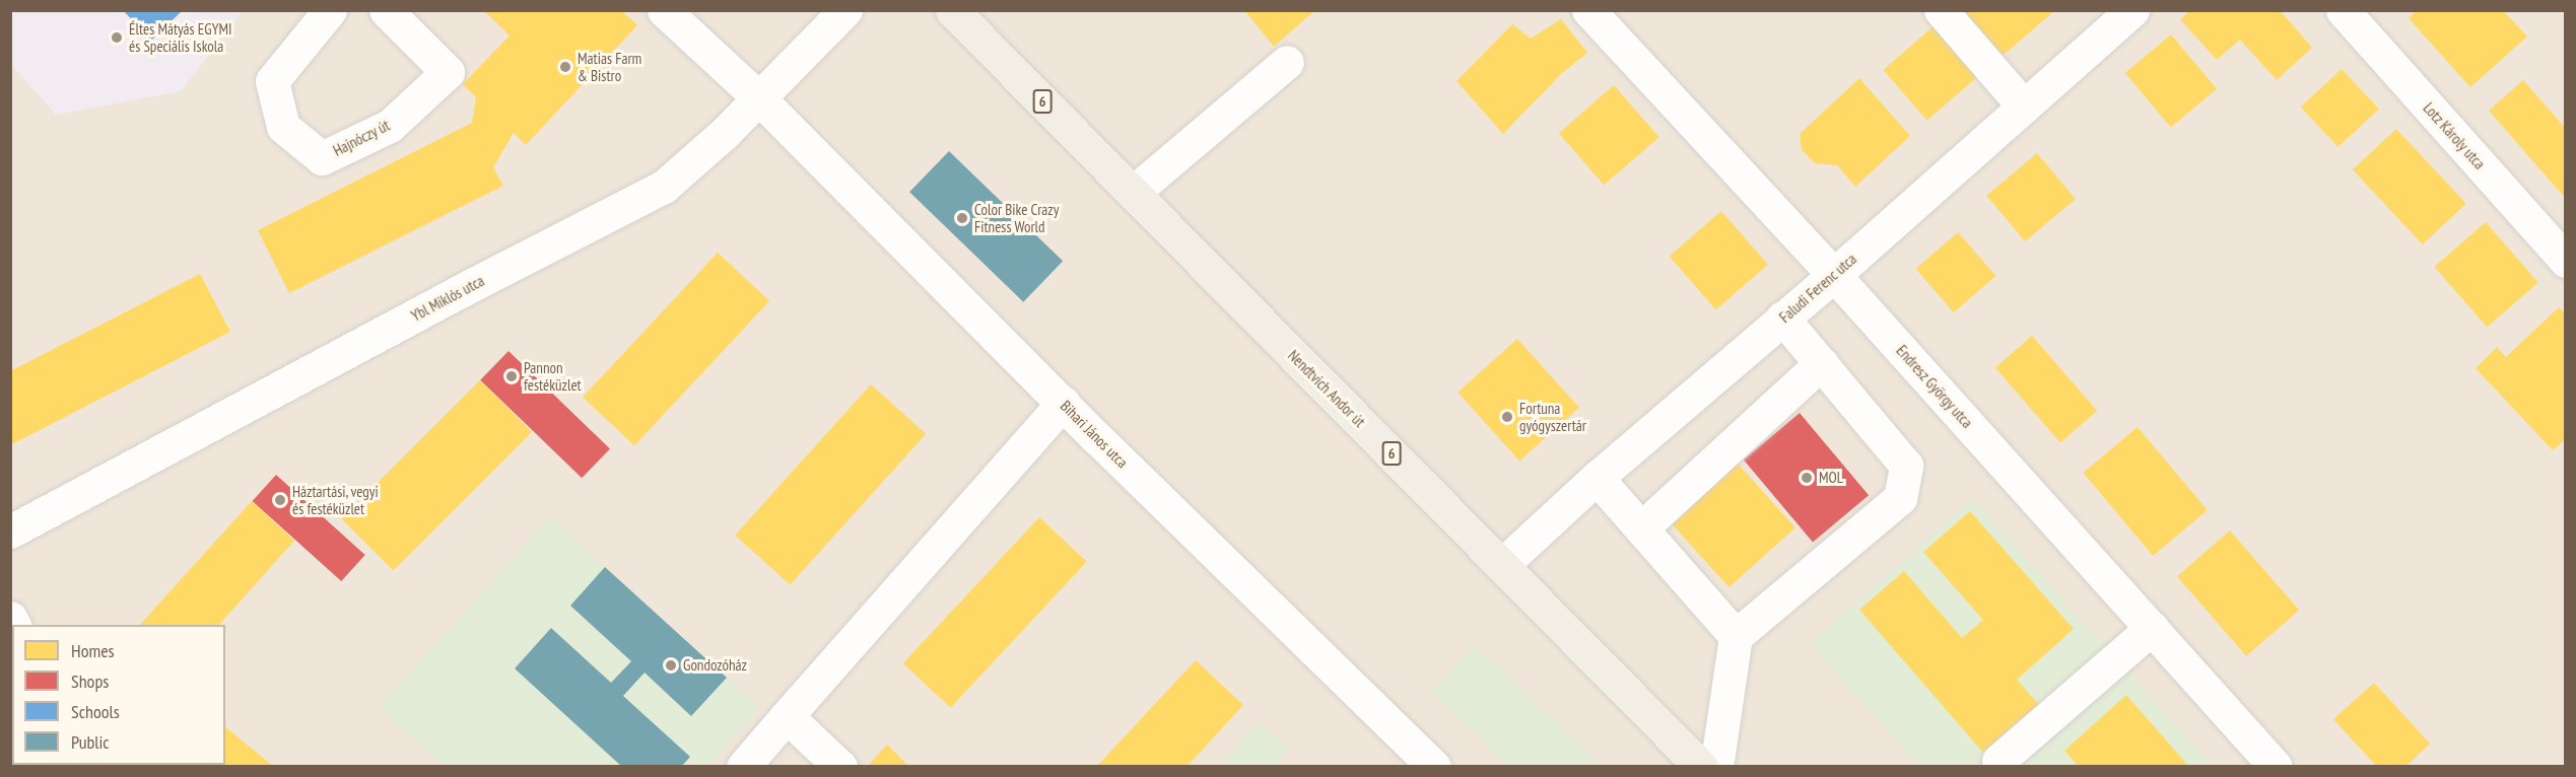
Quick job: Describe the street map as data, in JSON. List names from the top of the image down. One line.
{"streets":{"main road":["6","Nendtvich Andor út"],"street":["Lotz Károly utca","Hajnóczy út","Faludi Ferenc utca","Ybl Miklós utca","Endresz György utca","Bihari János utca"]},"crossings":[["Faludi Ferenc utca","Endresz György utca"],["Faludi Ferenc utca","Nendtvich Andor út"],["Ybl Miklós utca","Bihari János utca"]],"places":["Éltes Mátyás EGYMI és Speciális Iskola","Matias Farm & Bistro","Color Bike Crazy Fitness World","Pannon festéküzlet","Fortuna gyógyszertár","MOL","Háztartási, vegyi és festéküzlet","Gondozóház"],"legend":["Homes","Shops","Schools","Public"]}
